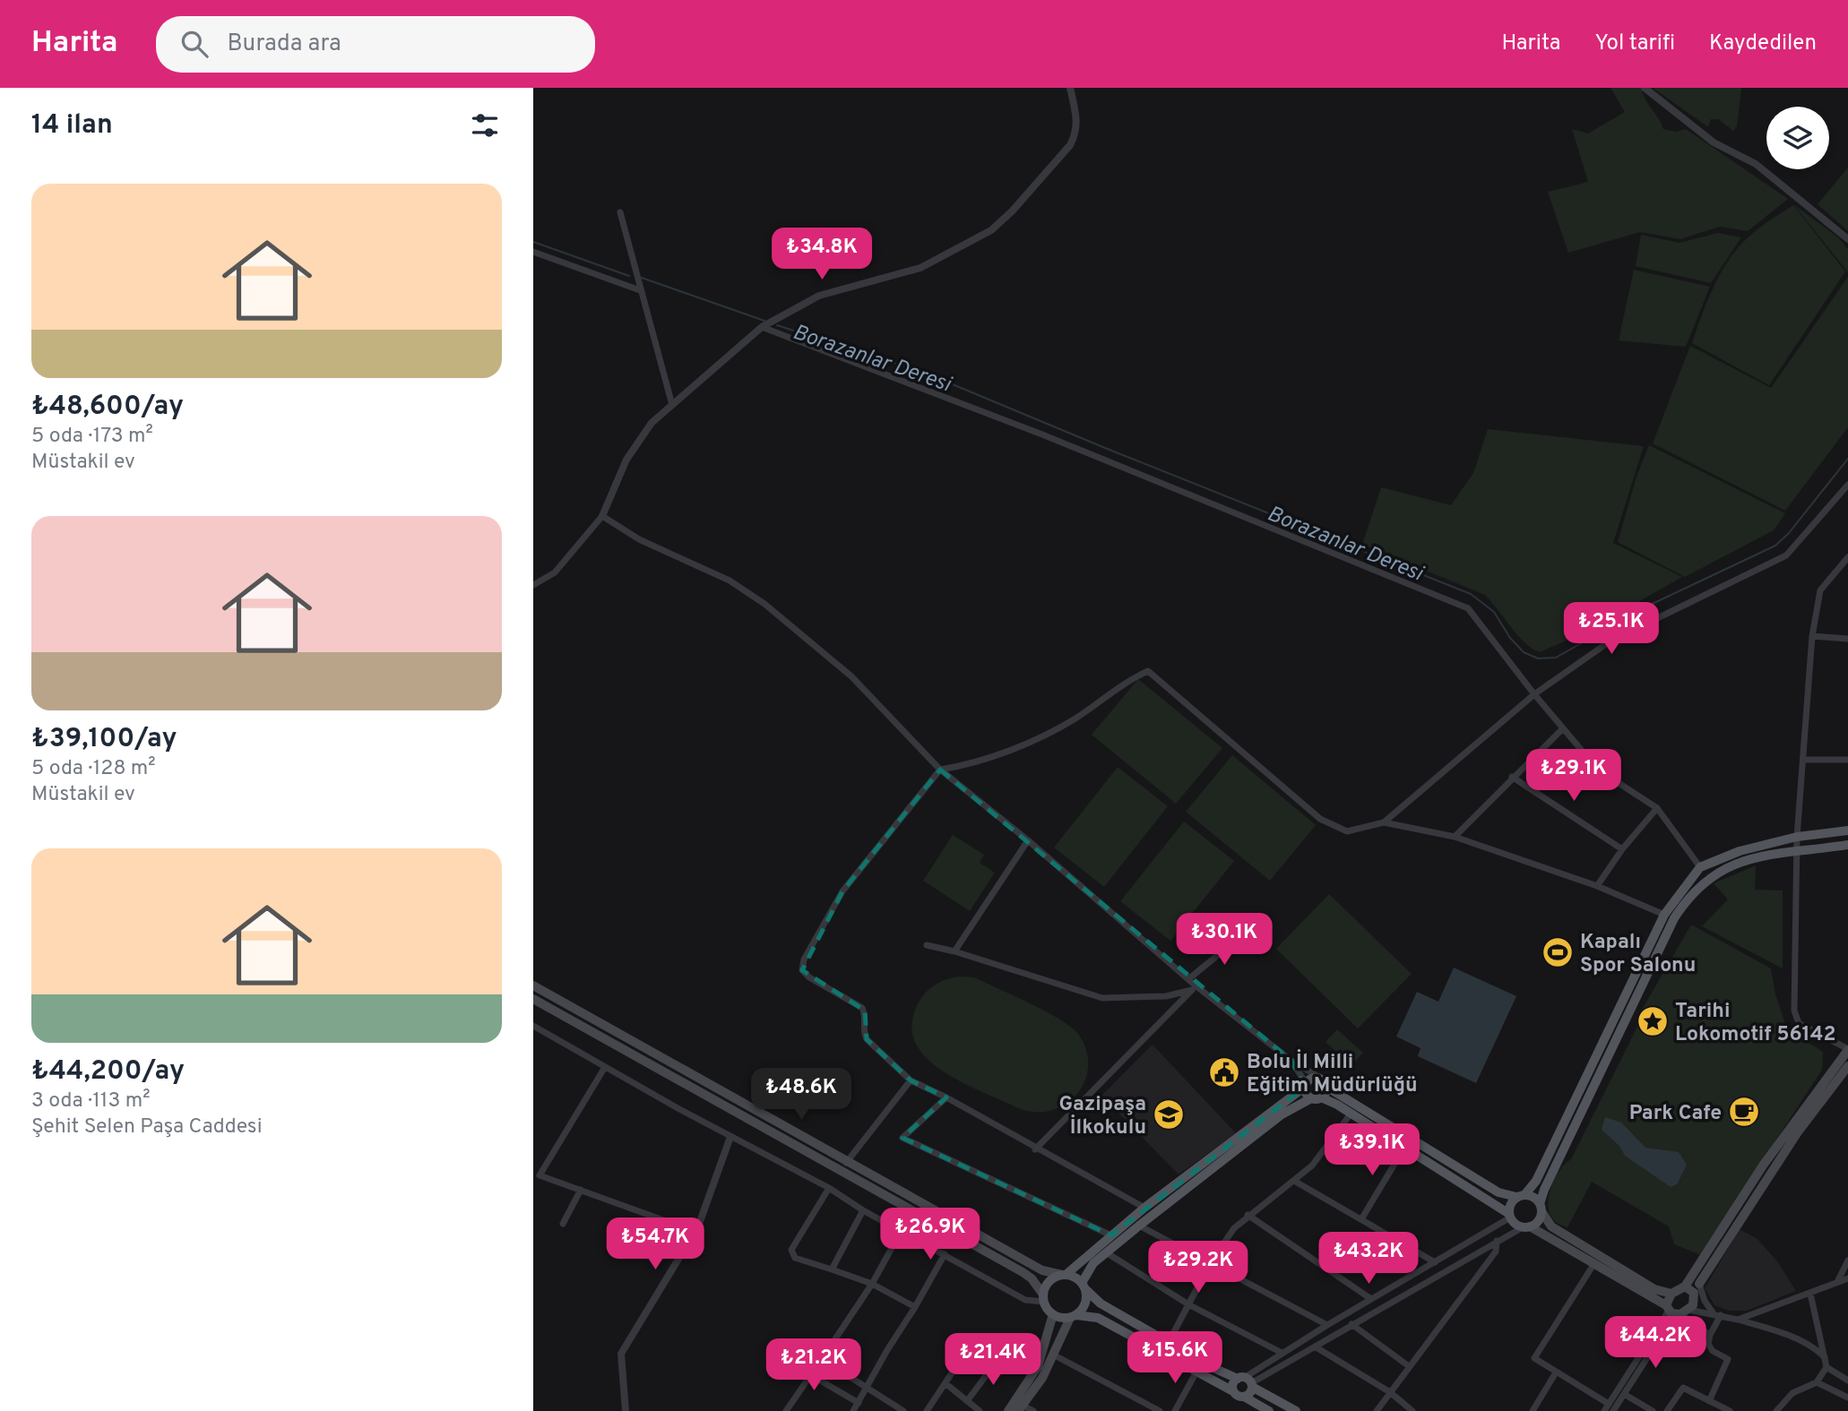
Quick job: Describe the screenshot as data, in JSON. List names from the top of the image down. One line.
{"water":["Borazanlar Deresi"],"places":{"sports":["Kapalı Spor Salonu"],"place":["Tarihi Lokomotif 56142"],"public building":["Bolu İl Milli Eğitim Müdürlüğü"],"cafe":["Park Cafe"],"school or university":["Gazipaşa İlkokulu"]},"page":{"header":"Harita","search":"Burada ara","nav":["Harita","Yol tarifi","Kaydedilen"],"heading":"14 ilan","list":[{"name":"₺48,600/ay","note":"5 oda · 173 m² · Müstakil ev"},{"name":"₺39,100/ay","note":"5 oda · 128 m² · Müstakil ev"},{"name":"₺44,200/ay","note":"3 oda · 113 m² · Şehit Selen Paşa Caddesi"}],"price":["₺34.8K","₺25.1K","₺29.1K","₺30.1K","₺48.6K","₺39.1K","₺26.9K","₺54.7K","₺43.2K","₺29.2K","₺44.2K","₺15.6K","₺21.4K","₺21.2K"]}}
